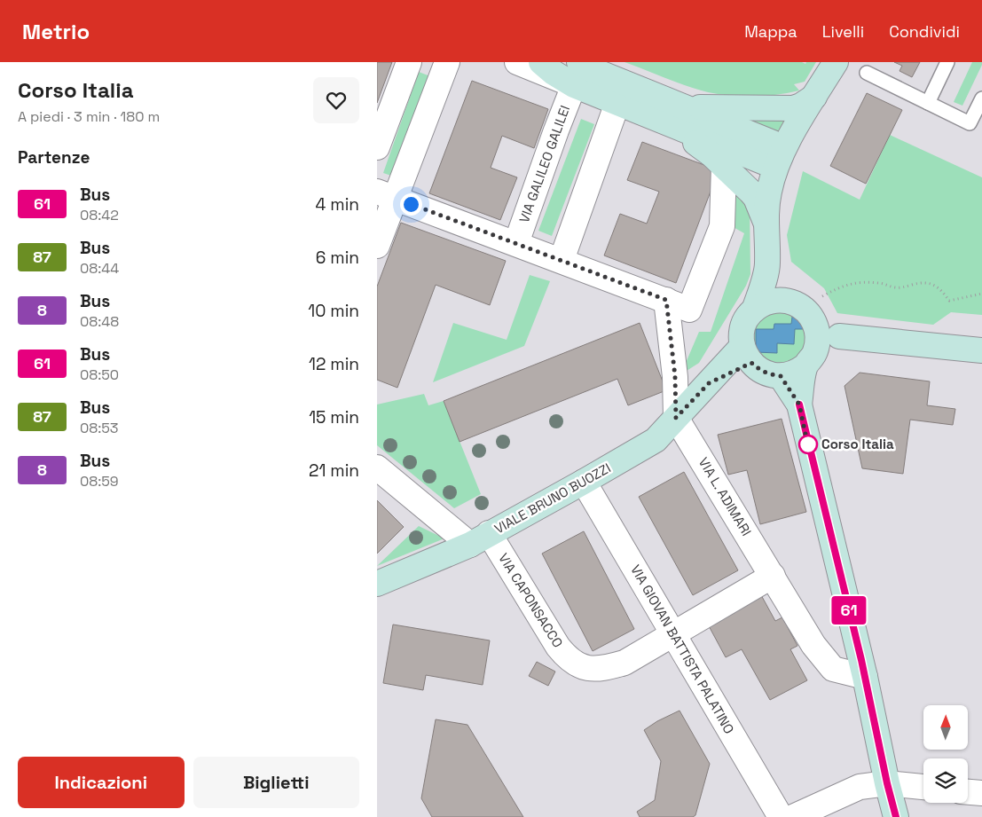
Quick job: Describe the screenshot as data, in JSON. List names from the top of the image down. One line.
{"streets":{"street":["VIA GALILEO GALILEI","VIA L. ADIMARI","VIALE BRUNO BUOZZI","VIA CAPONSACCO","VIA GIOVAN BATTISTA PALATINO"]},"crossings":[["VIA L. ADIMARI","VIALE BRUNO BUOZZI"],["VIALE BRUNO BUOZZI","VIA CAPONSACCO"],["VIALE BRUNO BUOZZI","VIA GIOVAN BATTISTA PALATINO"],["VIA CAPONSACCO","VIA GIOVAN BATTISTA PALATINO"]],"places":["Corso Italia"],"lines":["bus line 61"],"north":"top","page":{"header":"Metrio","nav":["Mappa","Livelli","Condividi"],"heading":[["Corso Italia","A piedi · 3 min · 180 m"],"Partenze"],"on_map":"61","list":[{"mark":"61","name":"Bus","note":"08:42","value":"4 min"},{"mark":"87","name":"Bus","note":"08:44","value":"6 min"},{"mark":"8","name":"Bus","note":"08:48","value":"10 min"},{"mark":"61","name":"Bus","note":"08:50","value":"12 min"},{"mark":"87","name":"Bus","note":"08:53","value":"15 min"},{"mark":"8","name":"Bus","note":"08:59","value":"21 min"}],"buttons":["Indicazioni","Biglietti"]}}
